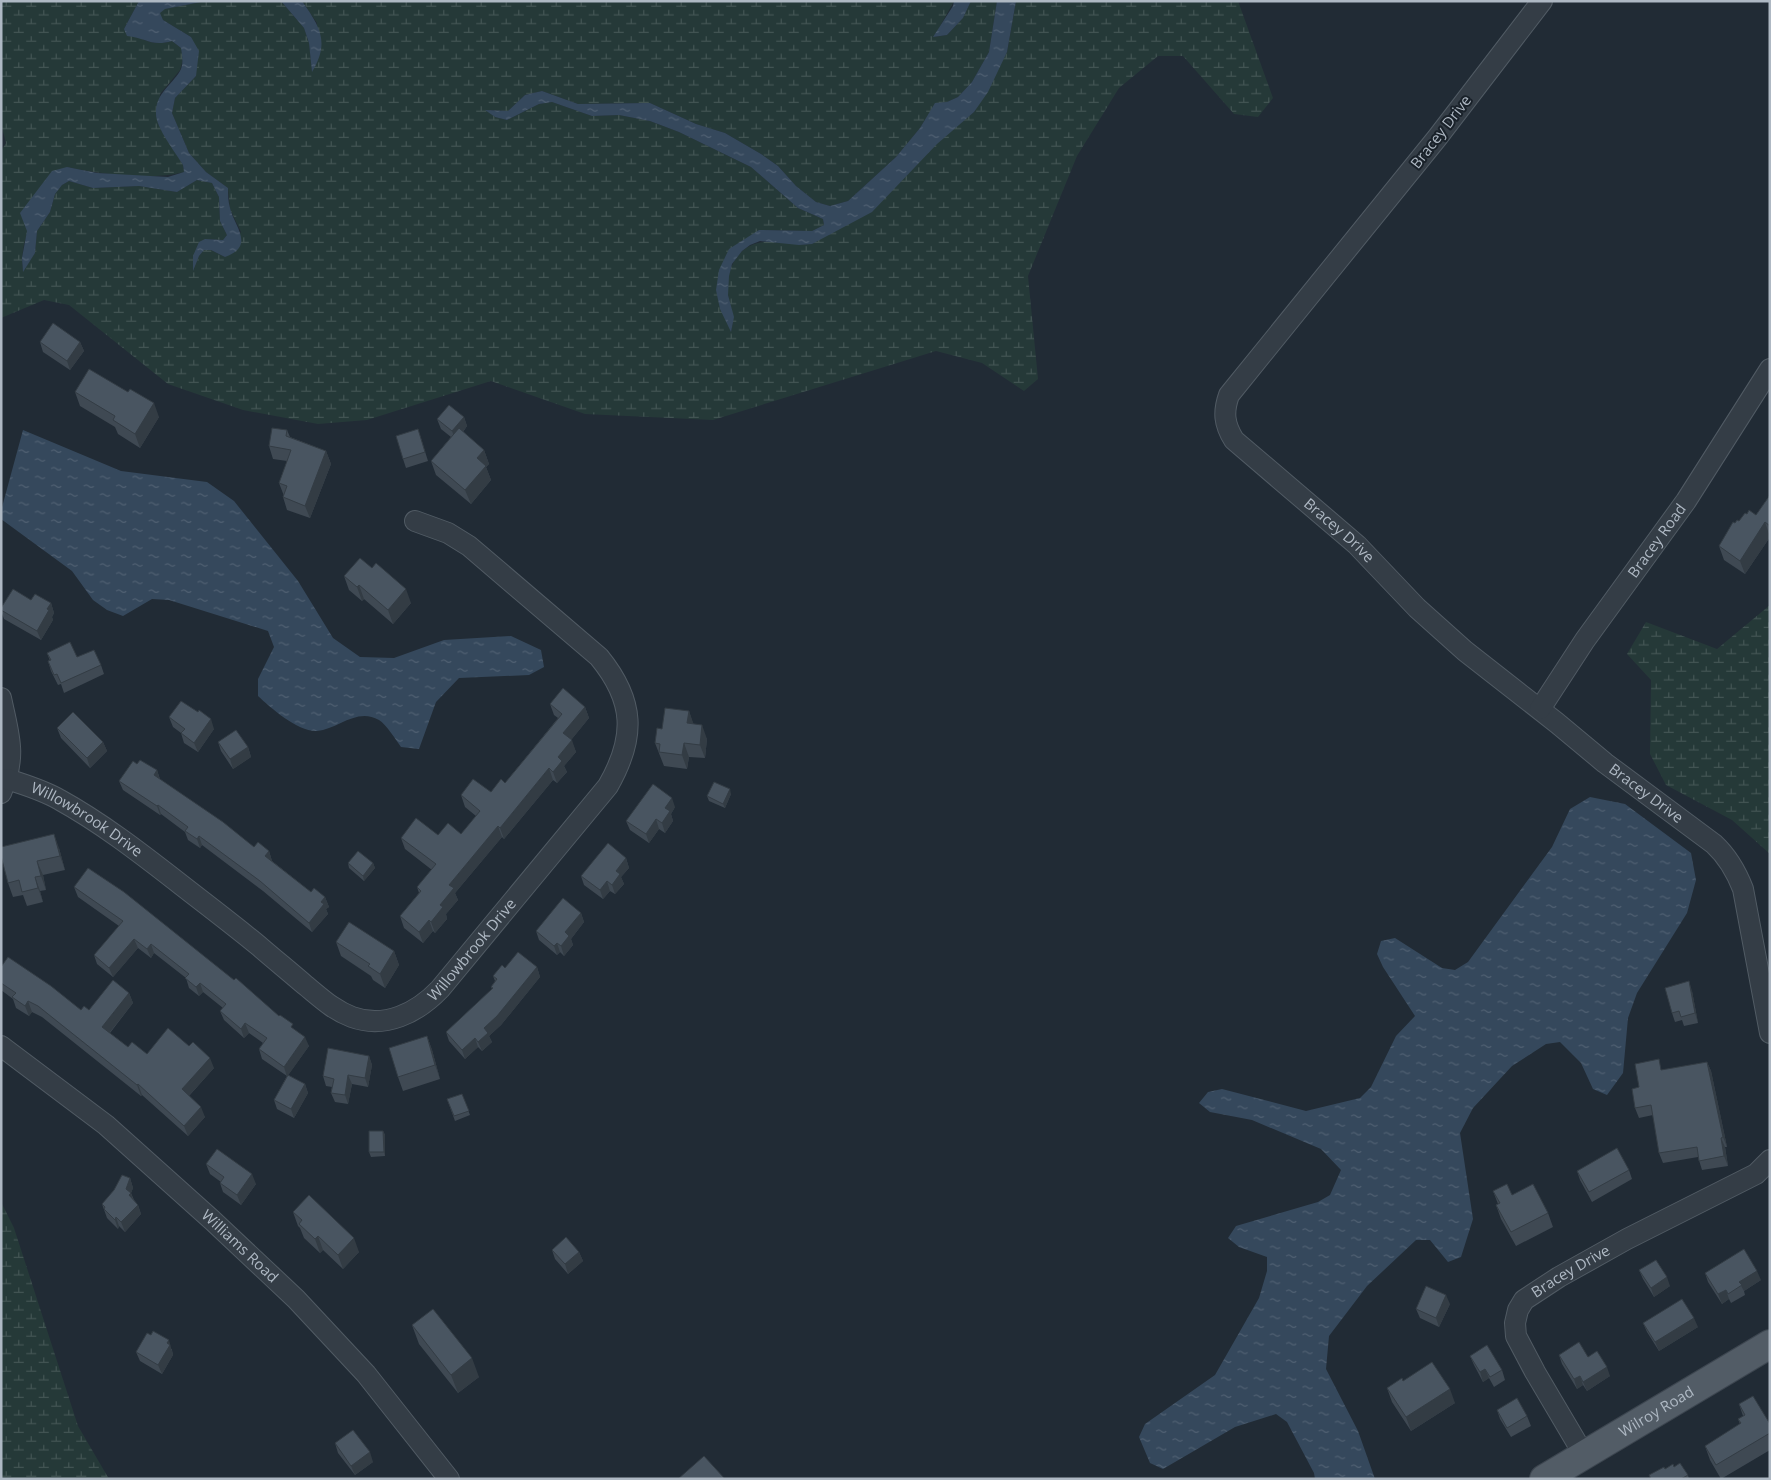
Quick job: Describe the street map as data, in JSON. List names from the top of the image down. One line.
{"streets":{"main road":["Wilroy Road"],"street":["Bracey Drive","Bracey Road","Willowbrook Drive","Williams Road"]},"crossings":[["Bracey Drive","Bracey Road"],["Bracey Drive","Wilroy Road"]]}
